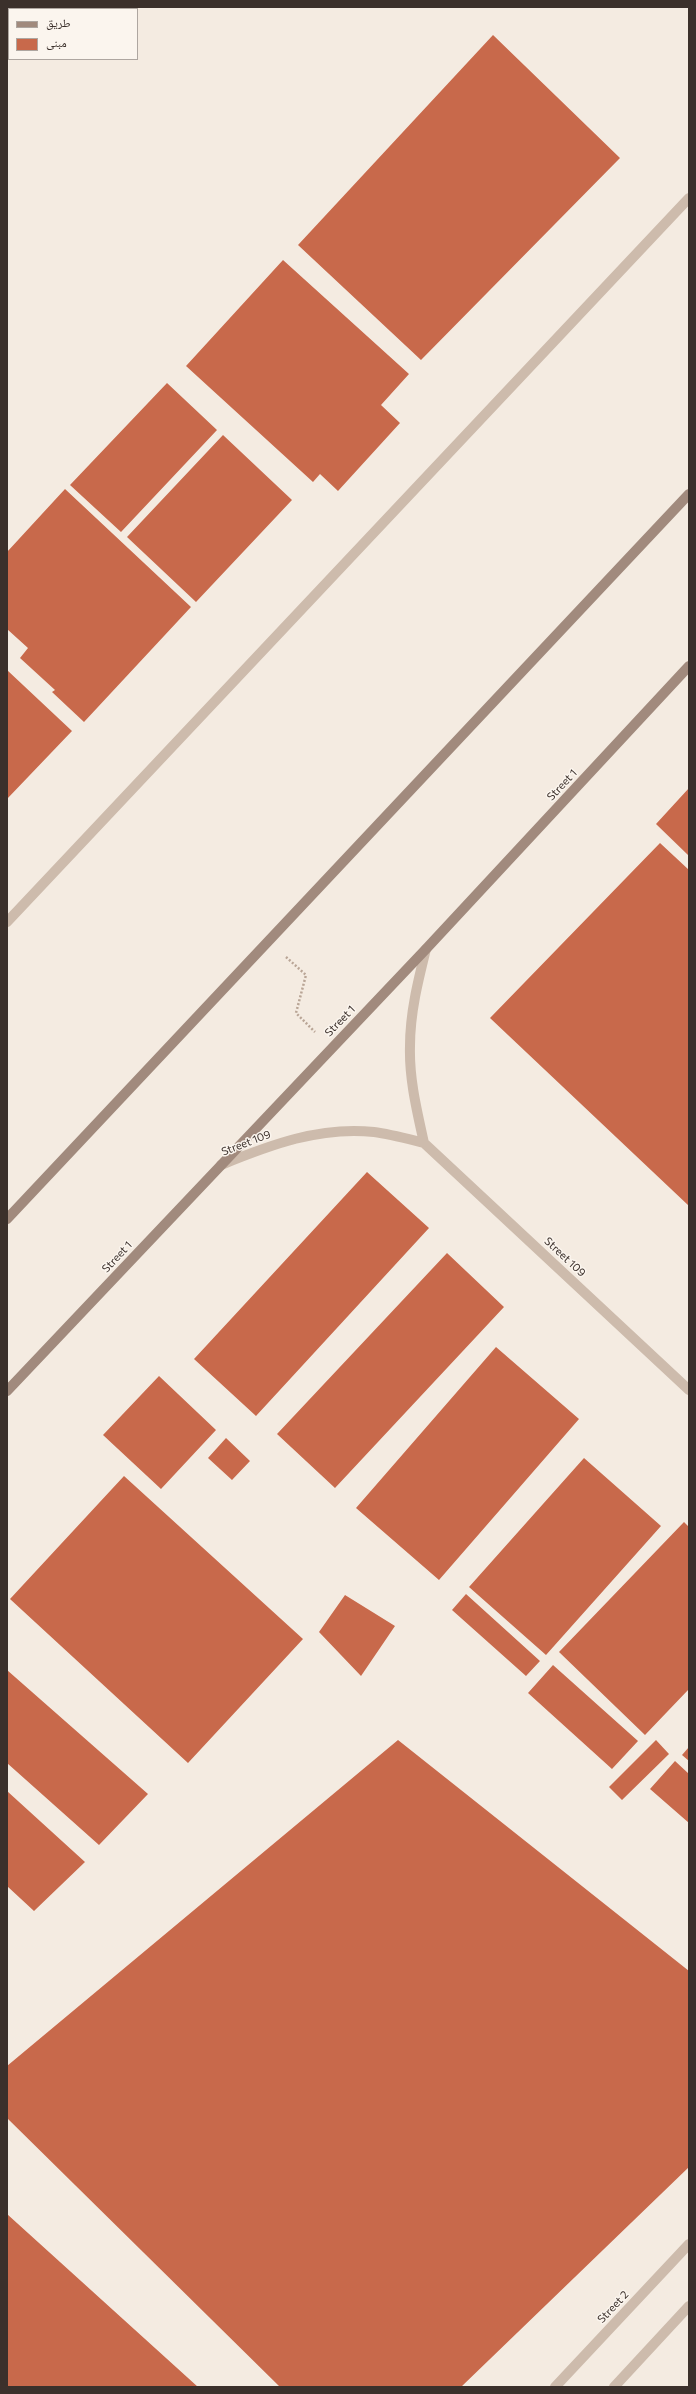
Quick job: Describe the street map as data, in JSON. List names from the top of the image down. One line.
{"streets":{"street":["Street 1","Street 109","Street 2"]},"crossings":[["Street 1","Street 109"]],"legend":["طريق","مبنى"]}
